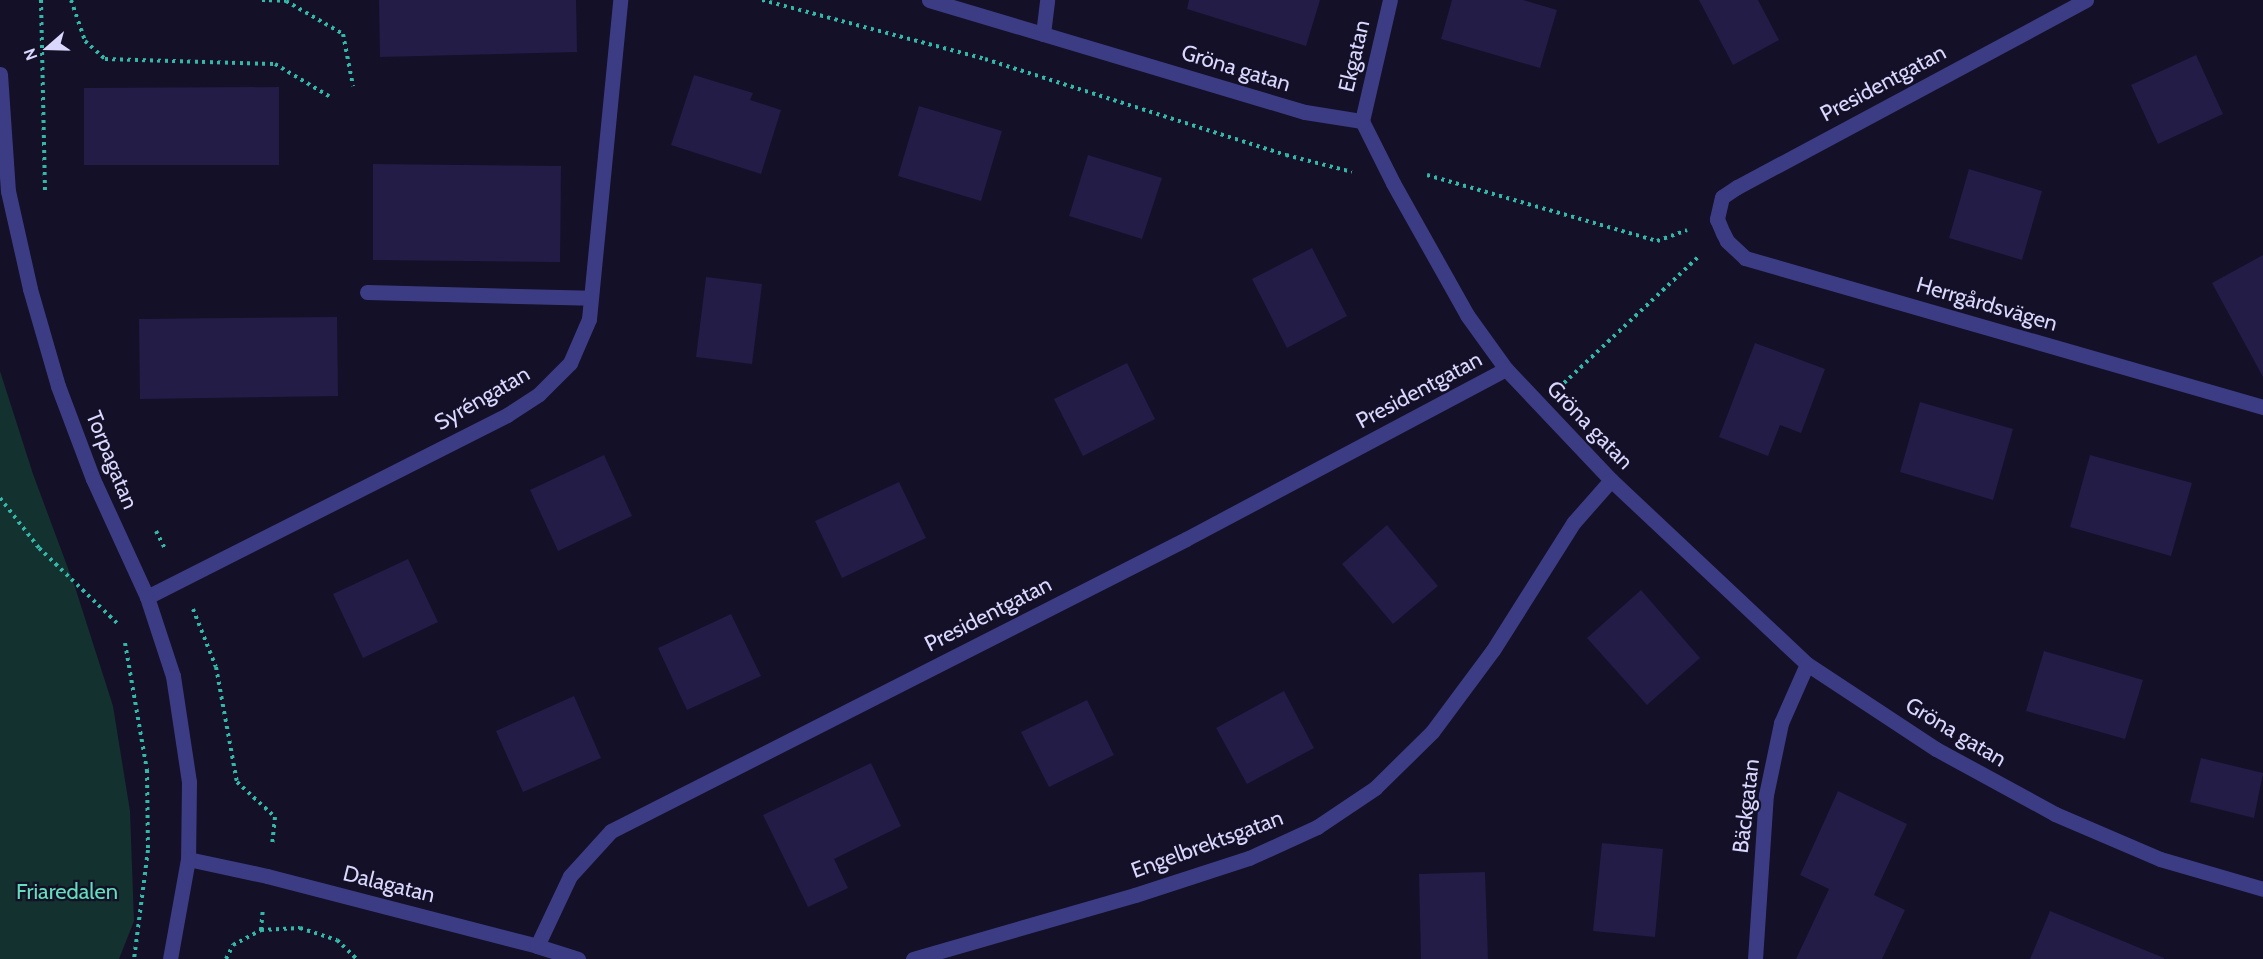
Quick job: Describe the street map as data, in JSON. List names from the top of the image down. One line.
{"streets":{"street":["Ekgatan","Gröna gatan","Presidentgatan","Herrgårdsvägen","Syréngatan","Torpagatan","Bäckgatan","Engelbrektsgatan","Dalagatan"]},"crossings":[["Ekgatan","Gröna gatan"],["Gröna gatan","Presidentgatan"],["Gröna gatan","Bäckgatan"],["Gröna gatan","Engelbrektsgatan"],["Presidentgatan","Herrgårdsvägen"],["Presidentgatan","Dalagatan"],["Syréngatan","Torpagatan"],["Torpagatan","Dalagatan"]],"parks":["Friaredalen"],"north":"left"}
